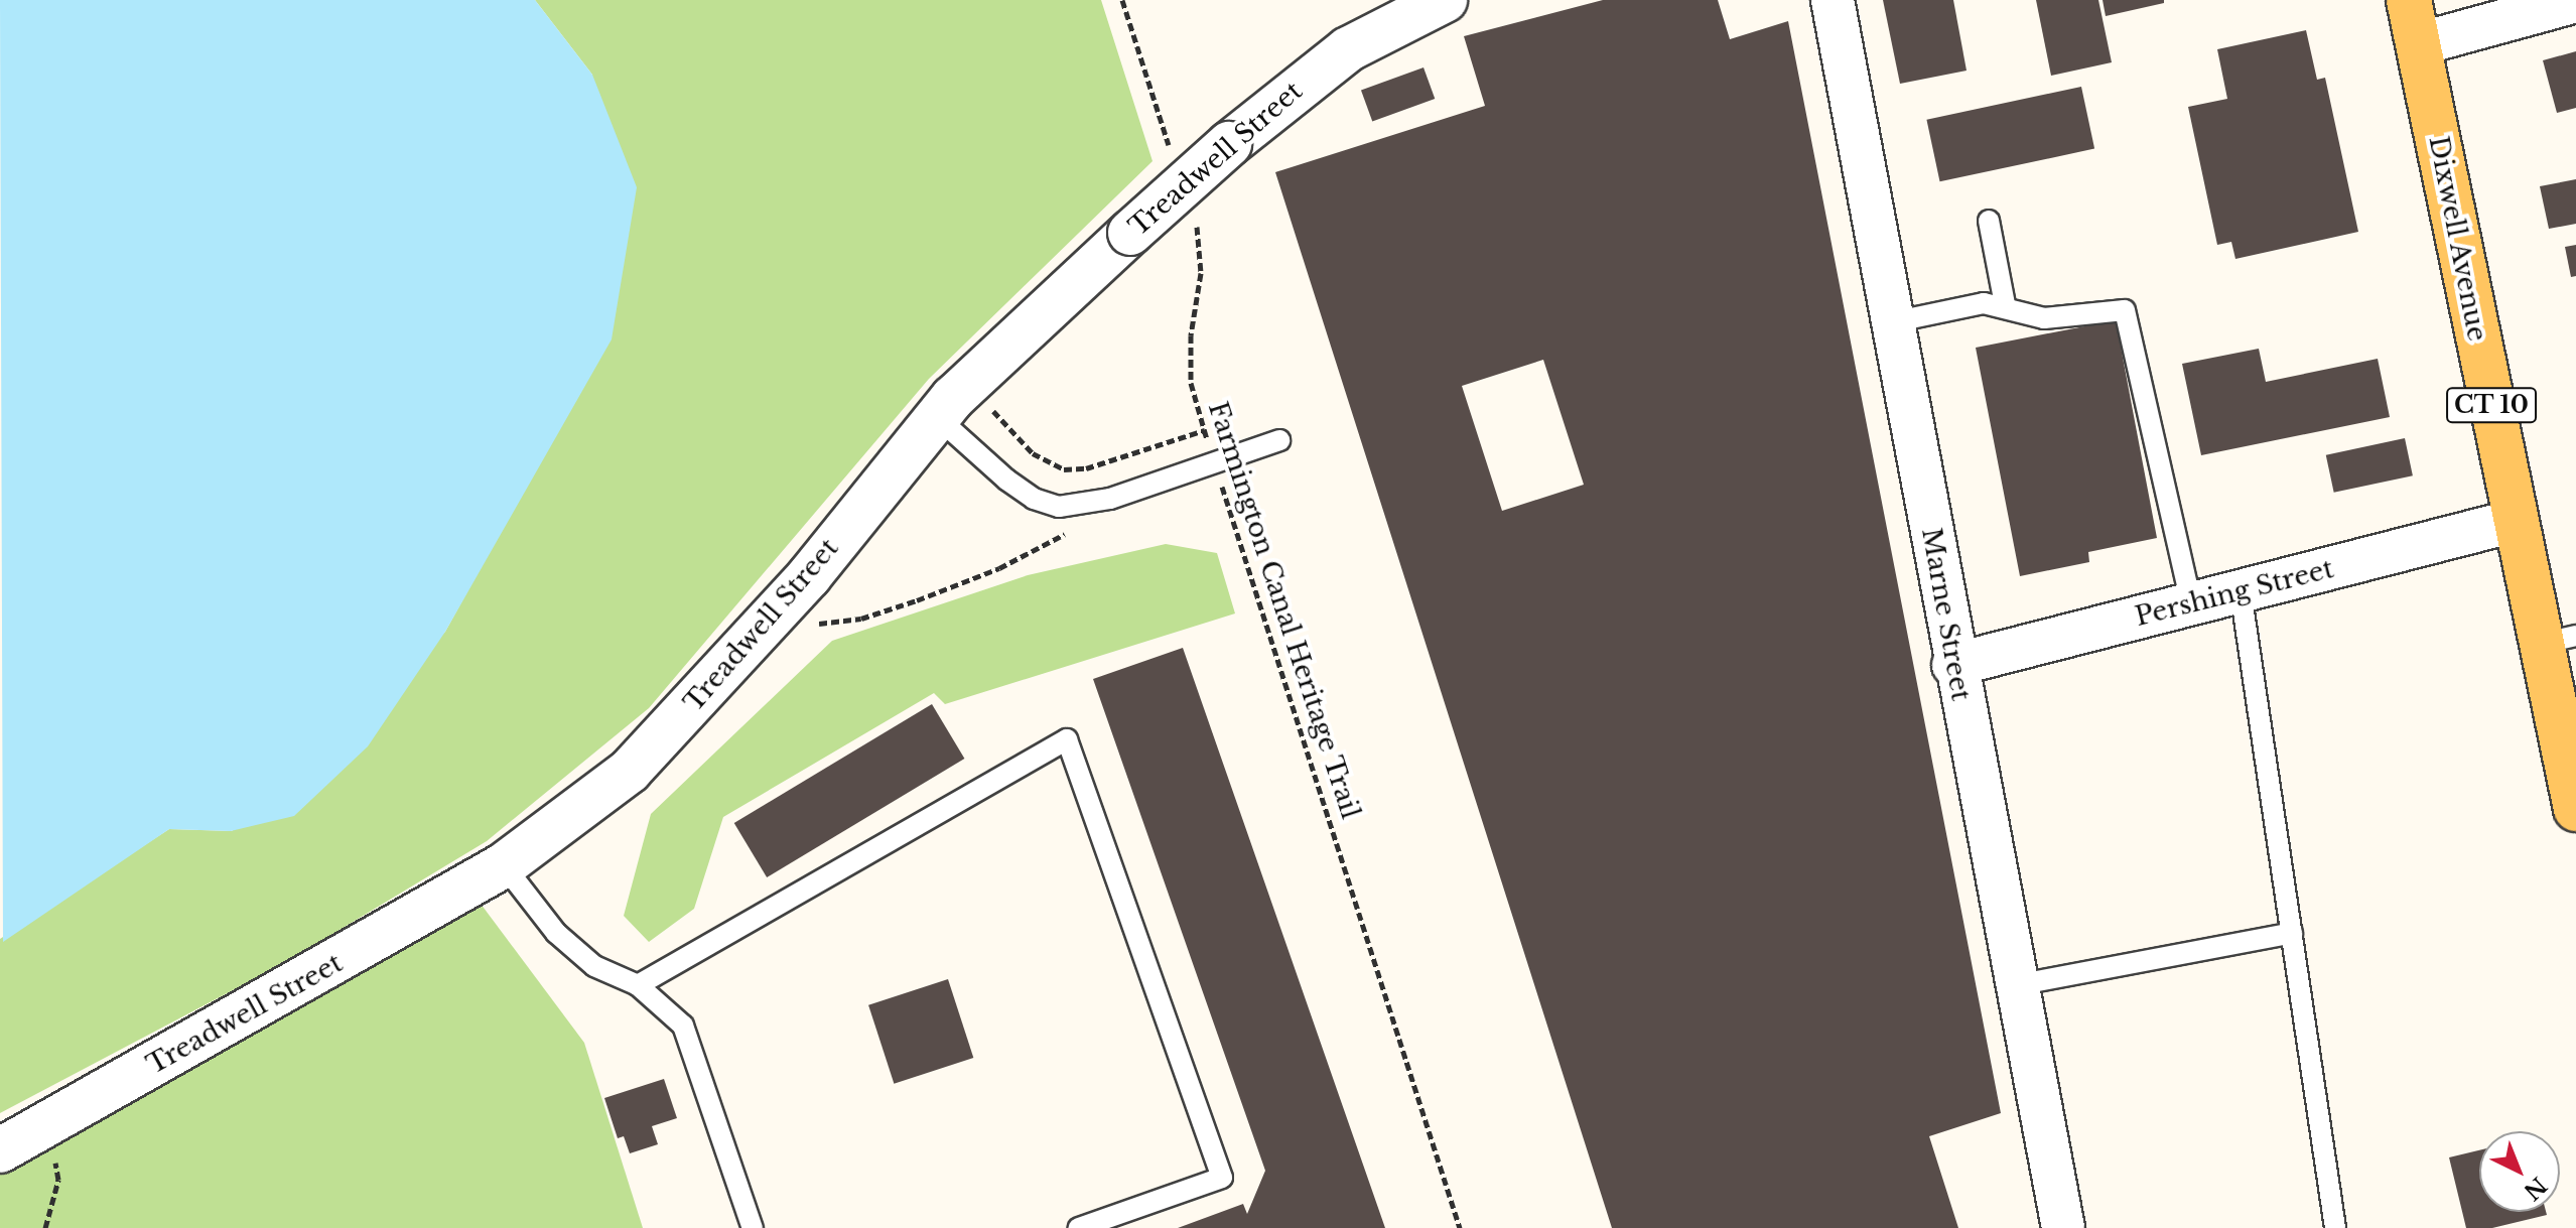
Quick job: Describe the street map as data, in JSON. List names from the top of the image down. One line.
{"streets":{"main road":["Dixwell Avenue","CT 10"],"street":["Treadwell Street","Pershing Street","Marne Street"],"path":["Farmington Canal Heritage Trail"]},"crossings":[["Dixwell Avenue","Pershing Street"],["Pershing Street","Marne Street"]],"north":"bottom right"}
